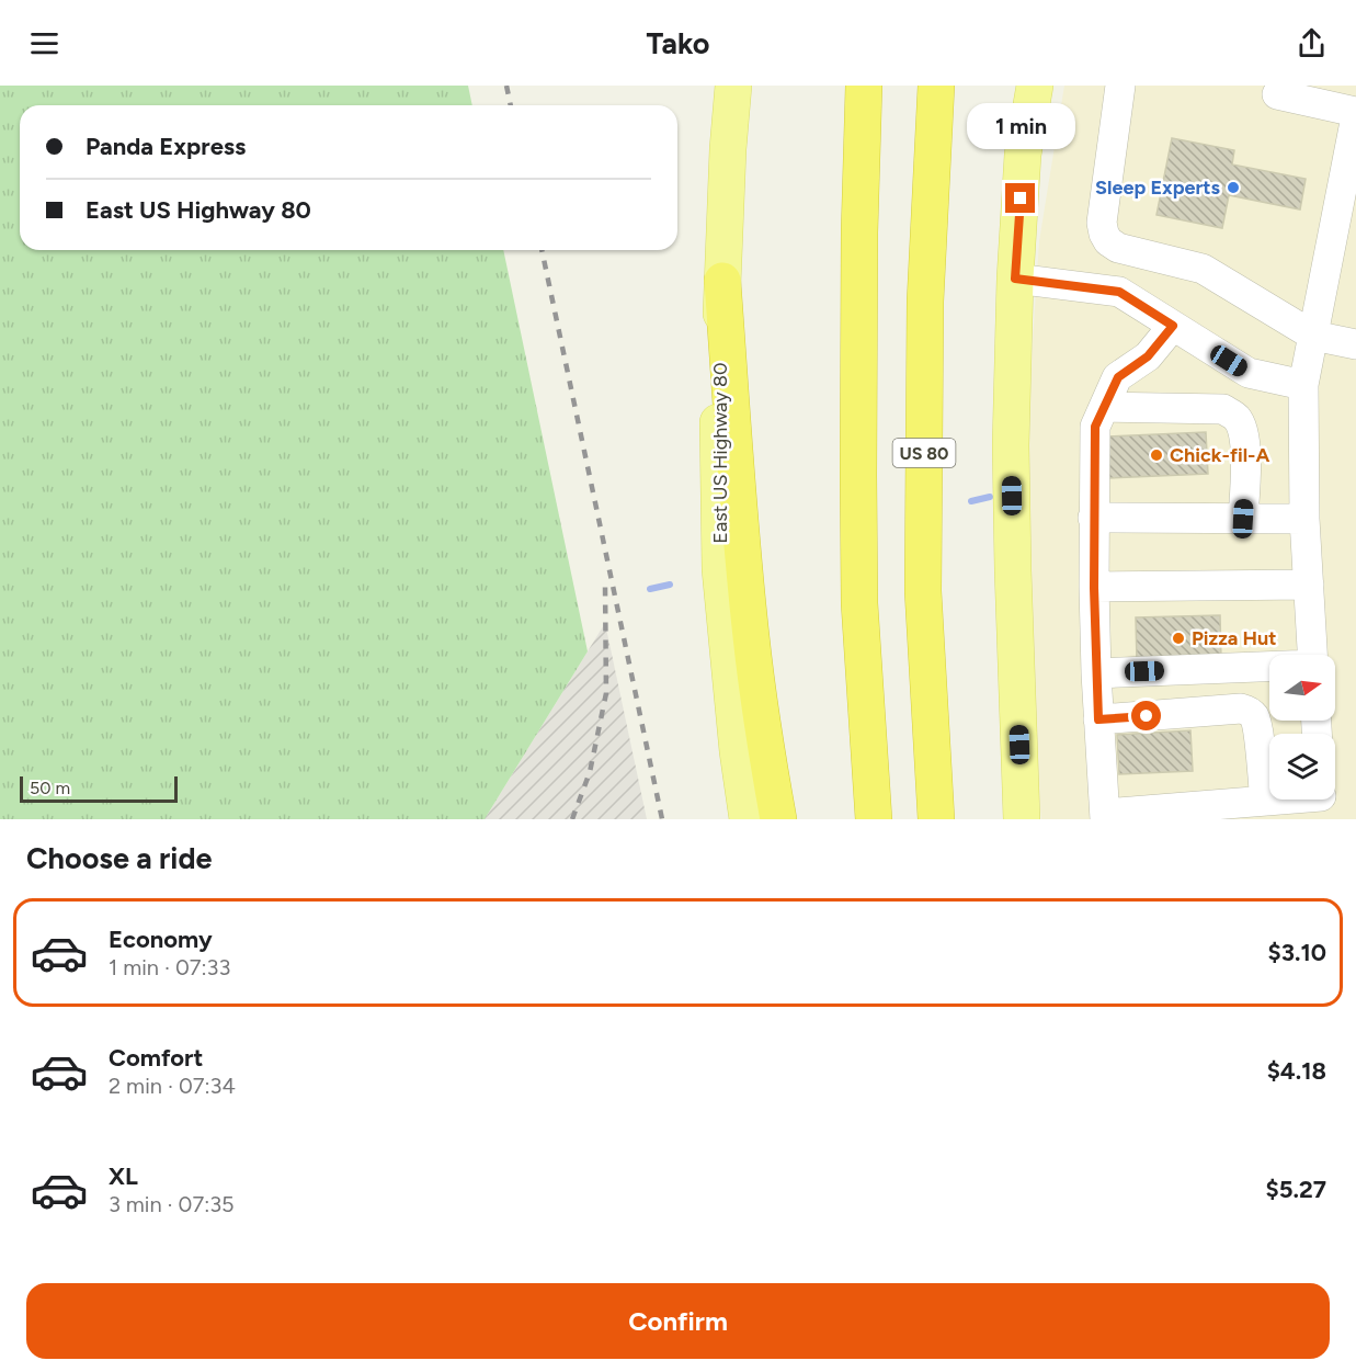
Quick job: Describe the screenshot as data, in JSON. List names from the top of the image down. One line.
{"streets":{"highway":["US 80"],"main road":["East US Highway 80"]},"places":["Sleep Experts","Chick-fil-A","Pizza Hut"],"scale_bar":"50 m","north":"right","page":{"header":"Tako","bubble":"1 min","banner":["Panda Express","East US Highway 80"],"scale":"50 m","heading":"Choose a ride","list":[{"name":"Economy","note":"1 min · 07:33","value":"$3.10"},{"name":"Comfort","note":"2 min · 07:34","value":"$4.18"},{"name":"XL","note":"3 min · 07:35","value":"$5.27"}],"buttons":"Confirm"}}
